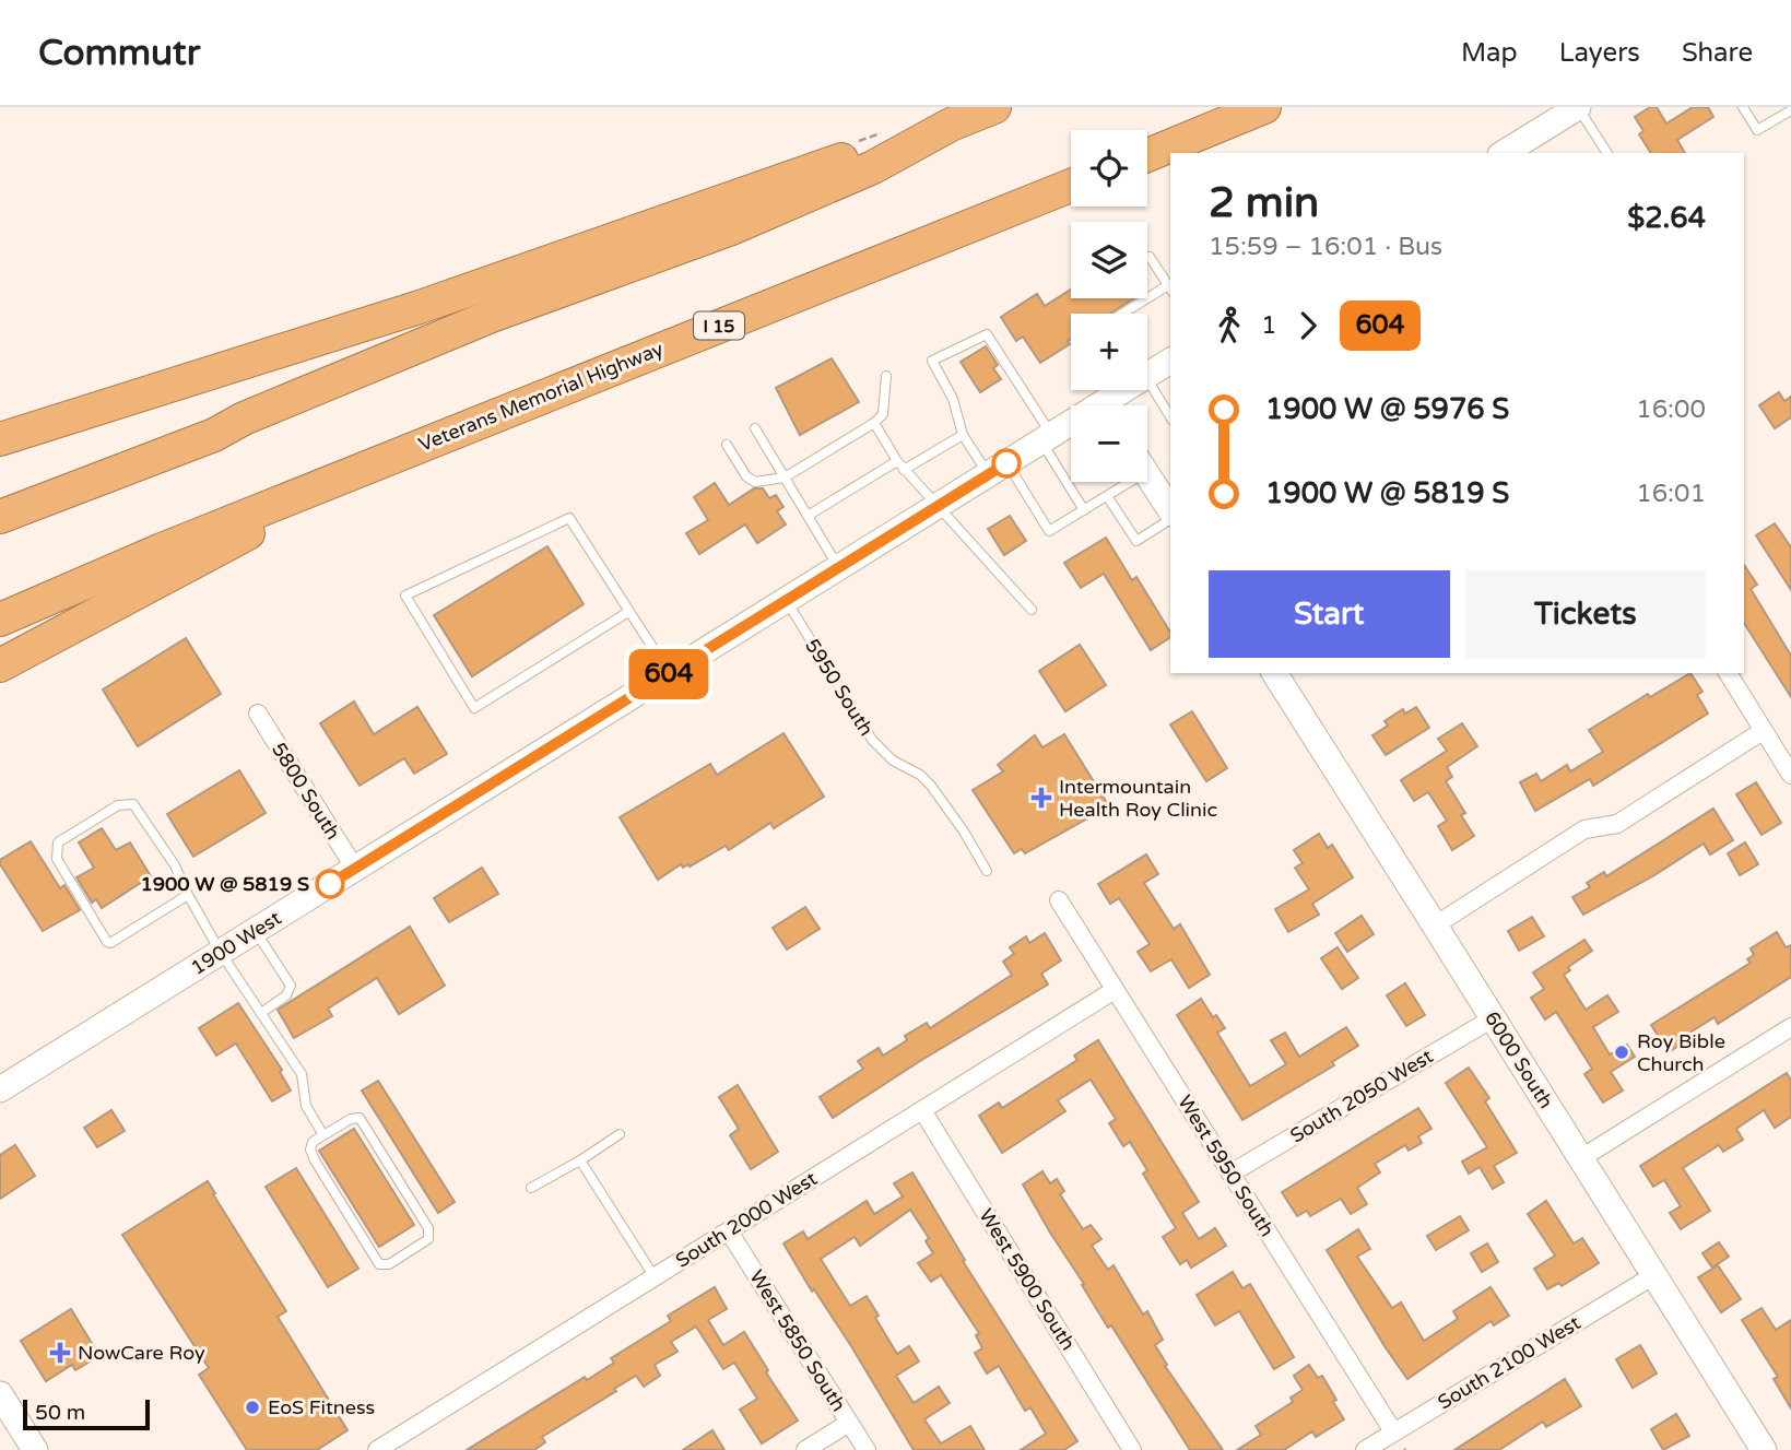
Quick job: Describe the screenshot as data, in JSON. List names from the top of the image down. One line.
{"streets":{"highway":["I 15","Veterans Memorial Highway"],"main road":["1900 West","6000 South"],"street":["5800 South","South 2050 West","West 5950 South","South 2000 West","West 5900 South","West 5850 South","South 2100 West"],"lane":["5950 South"]},"crossings":[["5950 South","1900 West"],["5800 South","1900 West"],["6000 South","South 2050 West"],["6000 South","South 2100 West"],["South 2050 West","West 5950 South"],["West 5950 South","South 2000 West"],["West 5950 South","South 2100 West"],["South 2000 West","West 5900 South"],["South 2000 West","West 5850 South"]],"places":{"health":["Intermountain Health Roy Clinic","NowCare Roy"],"other":["1900 W @ 5819 S","Roy Bible Church","EoS Fitness"]},"lines":["bus line 604"],"scale_bar":"50 m","page":{"header":"Commutr","nav":["Map","Layers","Share"],"on_map":"604","map_buttons":["+","−"],"heading":["2 min","15:59 – 16:01 · Bus","$2.64"],"legs":["1","604"],"list":[{"name":"1900 W @ 5976 S","value":"16:00"},{"name":"1900 W @ 5819 S","value":"16:01"}],"buttons":["Start","Tickets"],"scale":"50 m"}}
